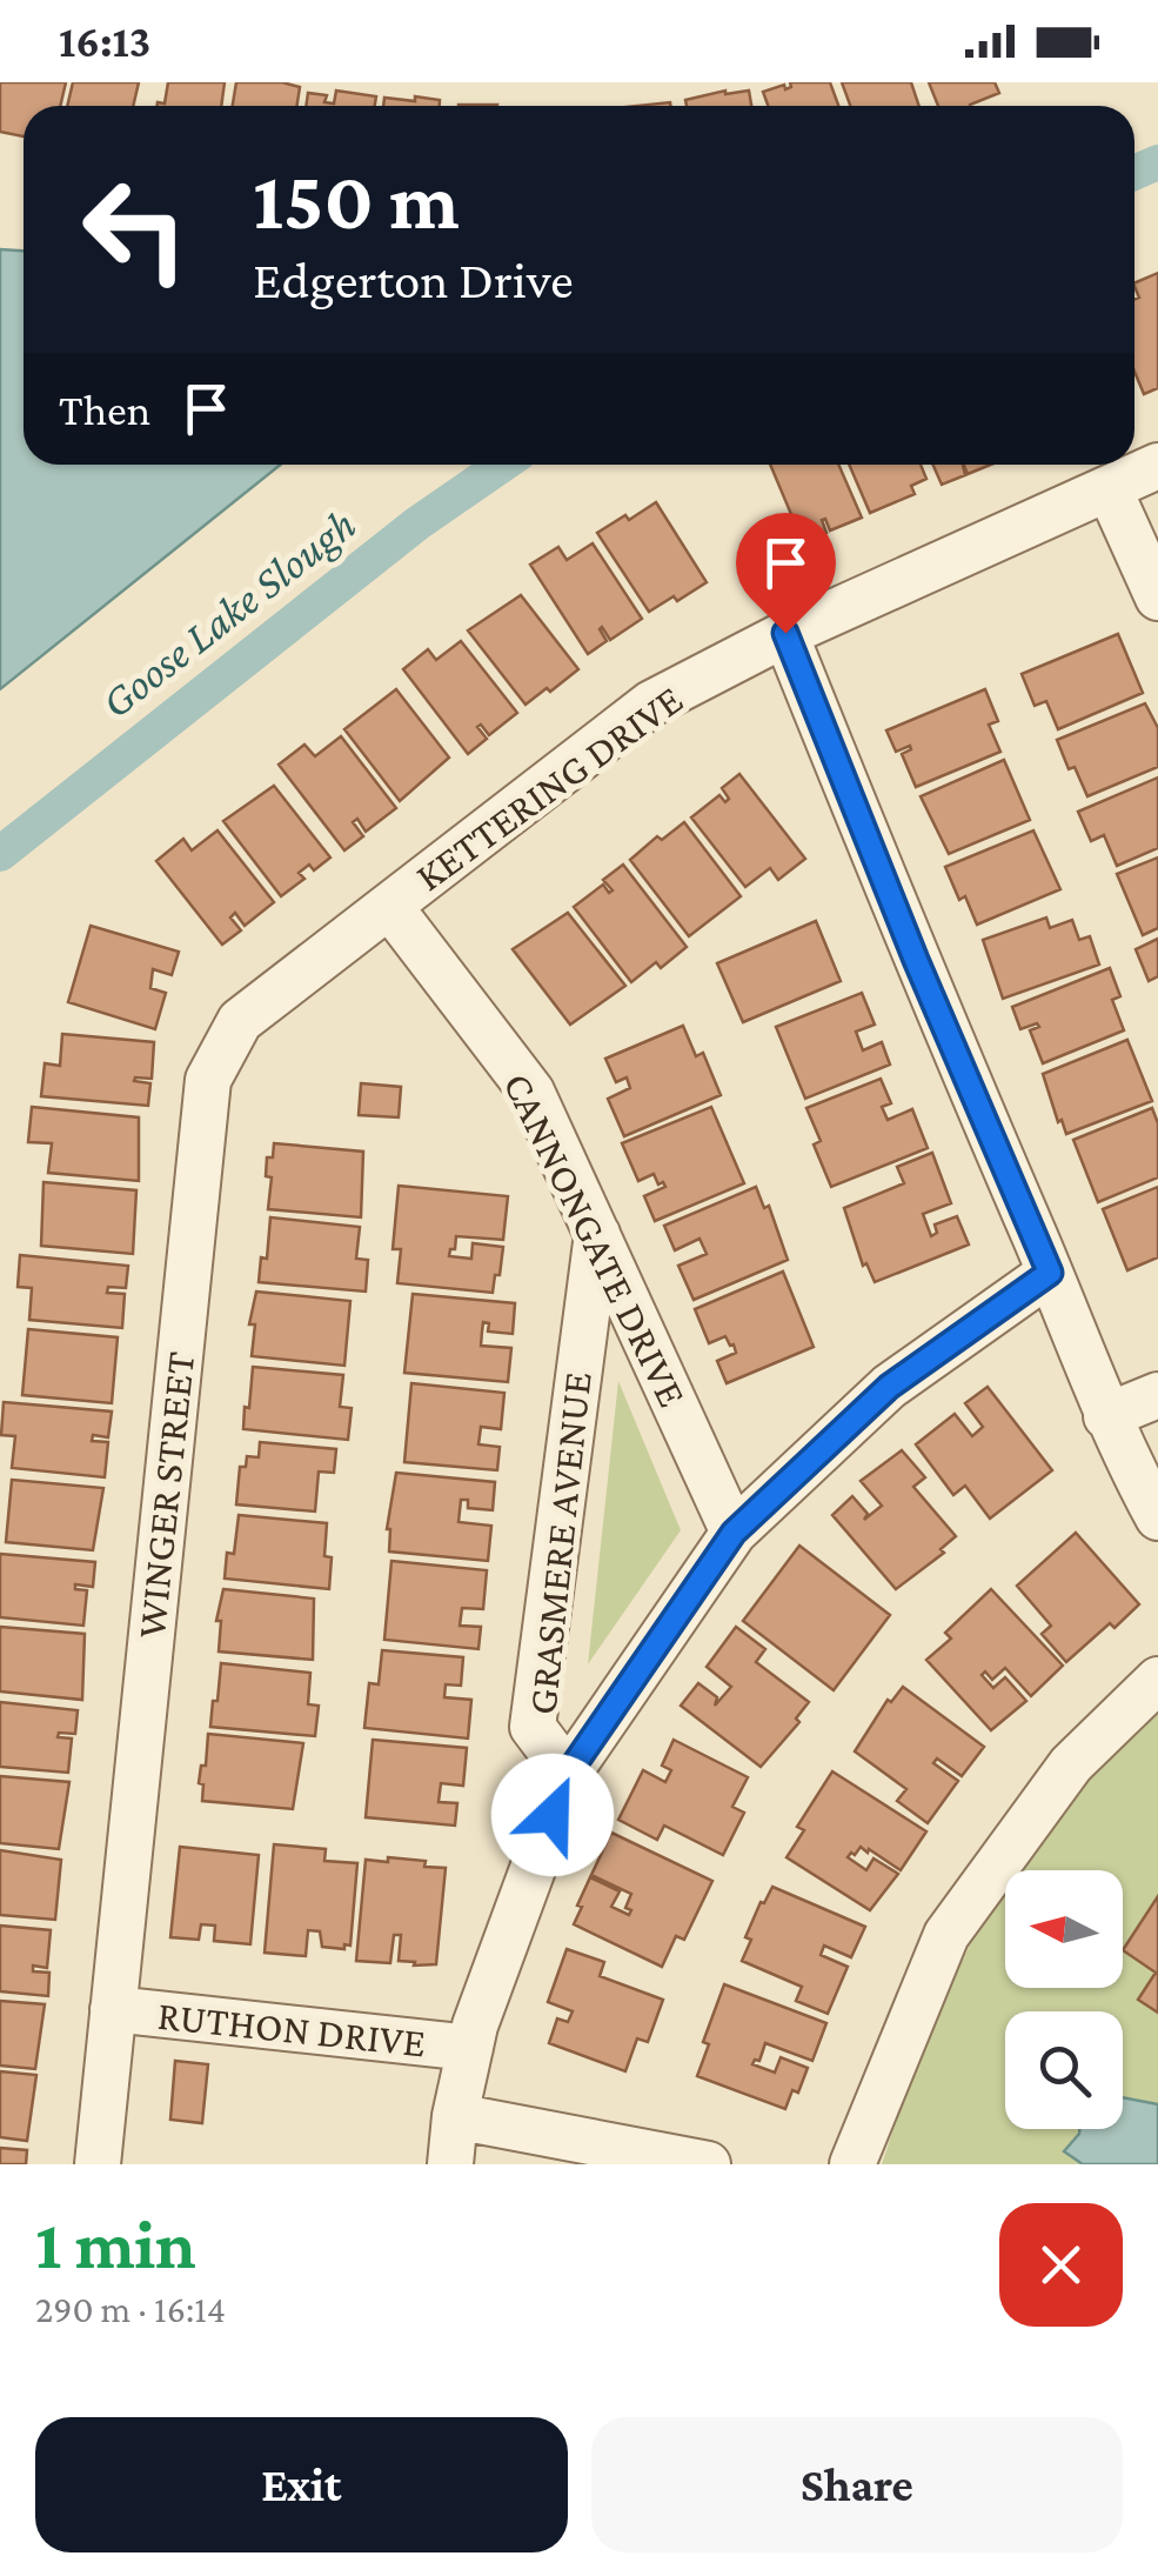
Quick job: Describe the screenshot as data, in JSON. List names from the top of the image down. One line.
{"streets":{"street":["KETTERING DRIVE","CANNONGATE DRIVE","WINGER STREET","GRASMERE AVENUE","RUTHON DRIVE"]},"crossings":[["KETTERING DRIVE","CANNONGATE DRIVE"],["KETTERING DRIVE","WINGER STREET"],["CANNONGATE DRIVE","WINGER STREET"],["CANNONGATE DRIVE","GRASMERE AVENUE"],["WINGER STREET","RUTHON DRIVE"]],"water":["Goose Lake Slough"],"north":"left","page":{"status":"16:13","turn":["150 m","Edgerton Drive"],"then":"Then","heading":["1 min","290 m · 16:14"],"buttons":["Exit","Share"]}}
